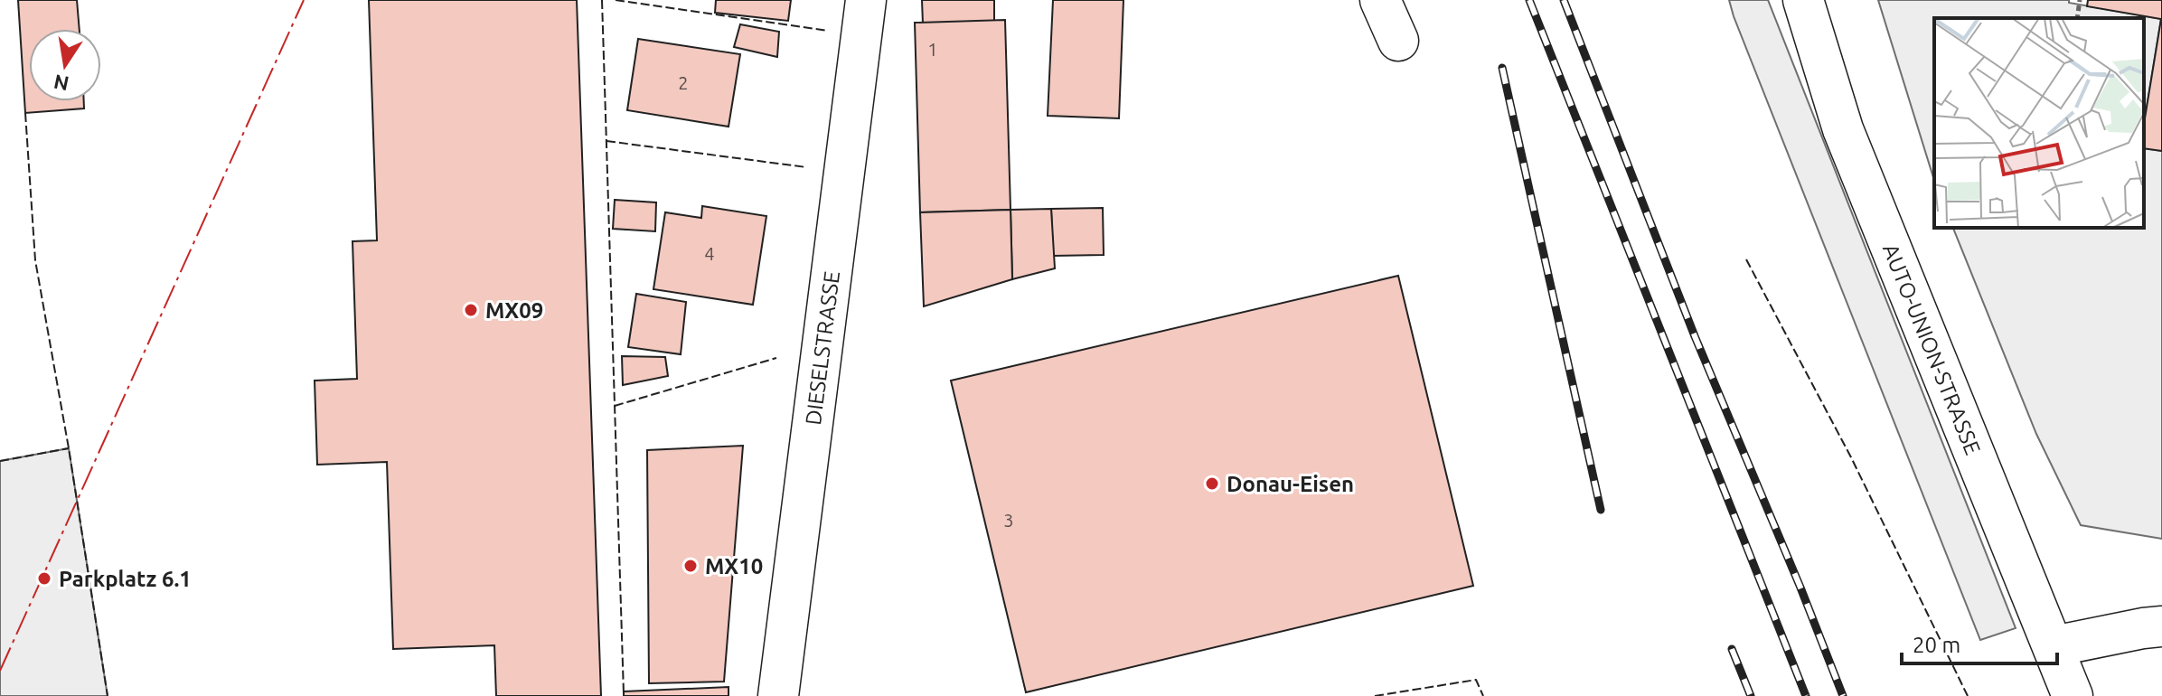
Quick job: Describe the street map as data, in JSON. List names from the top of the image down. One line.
{"streets":{"street":["DIESELSTRASSE","AUTO-UNION-STRASSE"]},"places":["MX09","Donau-Eisen","MX10","Parkplatz 6.1"],"house_numbers":["1","2","4","3"],"scale_bar":"20 m","north":"bottom"}
